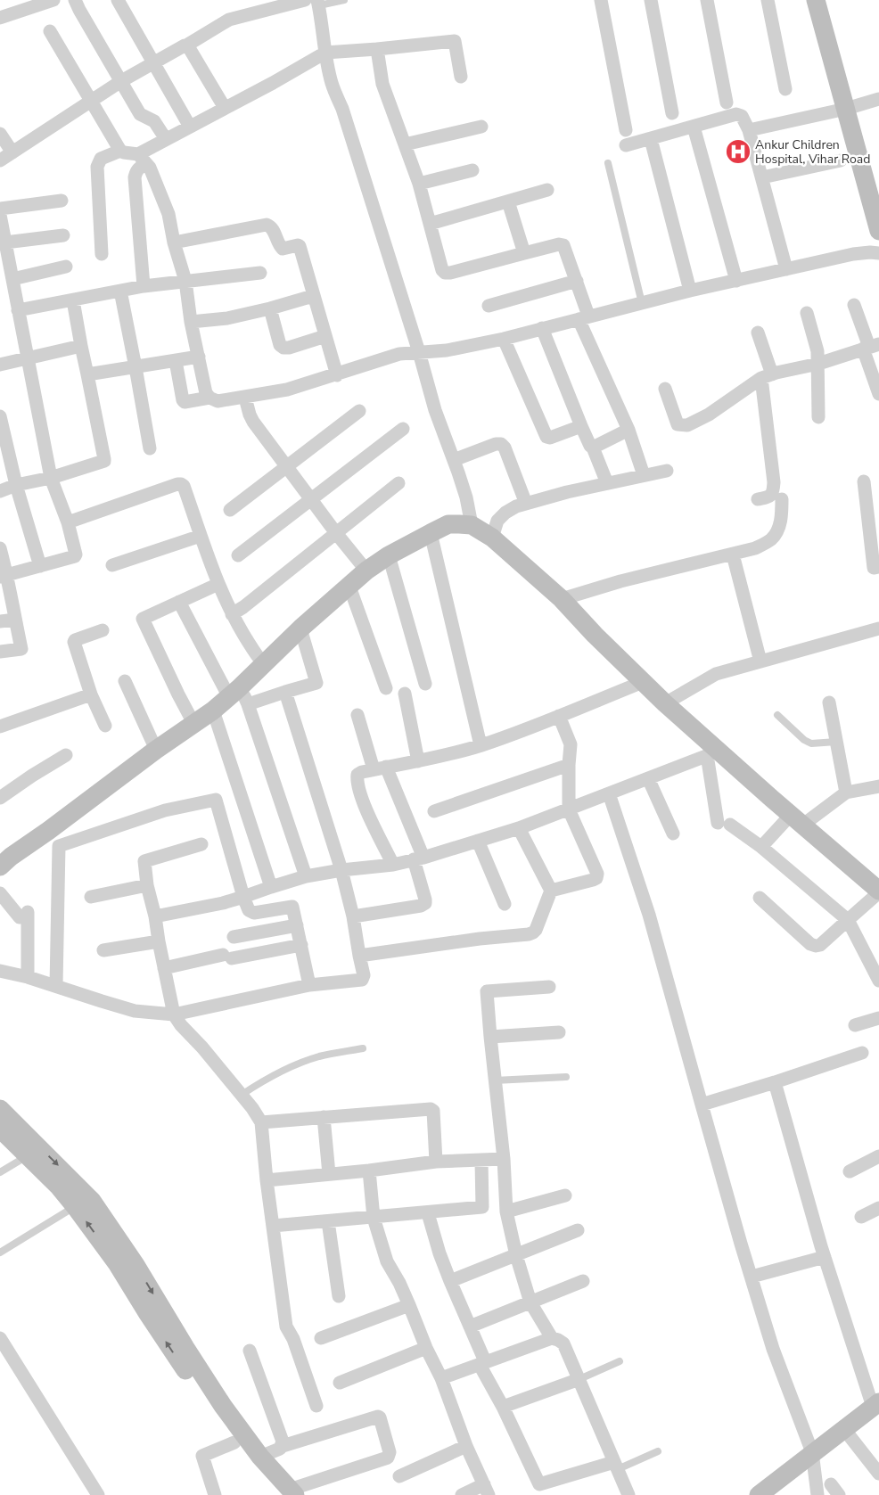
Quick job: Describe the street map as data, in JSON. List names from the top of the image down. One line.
{"places":{"hospital":["Ankur Children Hospital, Vihar Road"]}}
